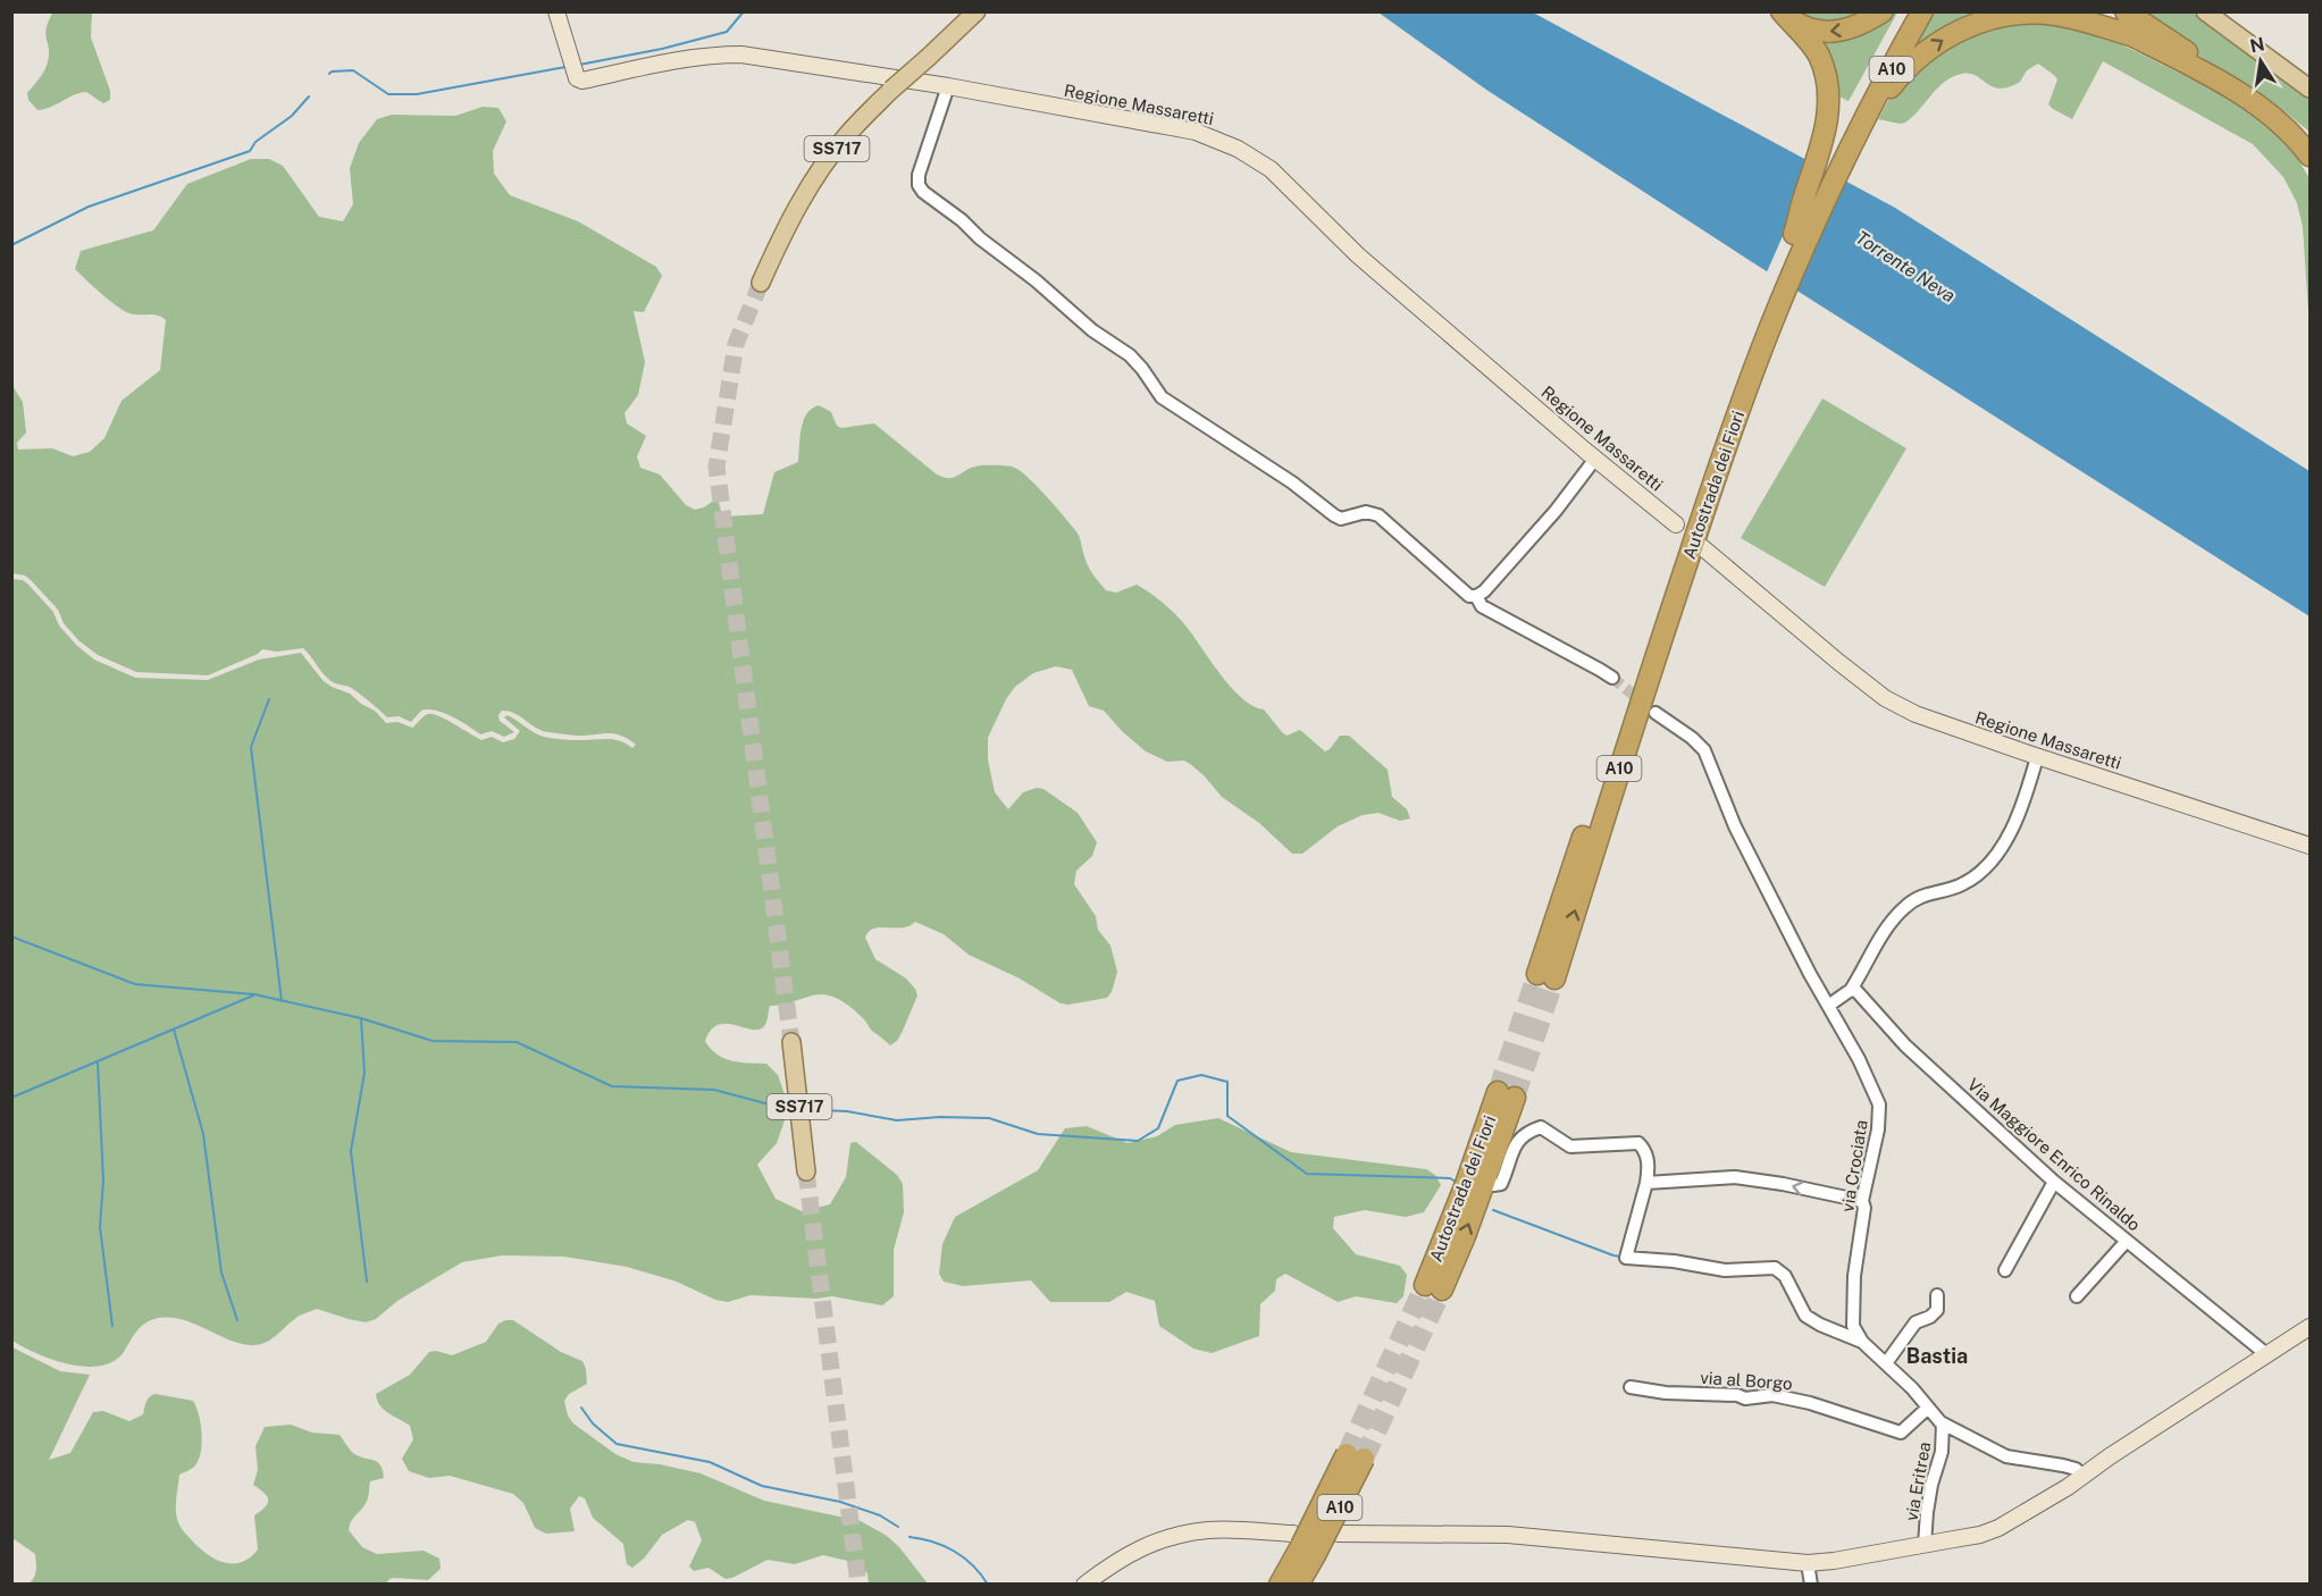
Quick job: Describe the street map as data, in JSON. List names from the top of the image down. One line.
{"streets":{"highway":["A10","Autostrada dei Fiori"],"main road":["SS717"],"street":["Regione Massaretti","Via Maggiore Enrico Rinaldo","via Crociata","via al Borgo","via Eritrea"]},"districts":["Bastia"],"water":["Torrente Neva"],"north":"top"}
